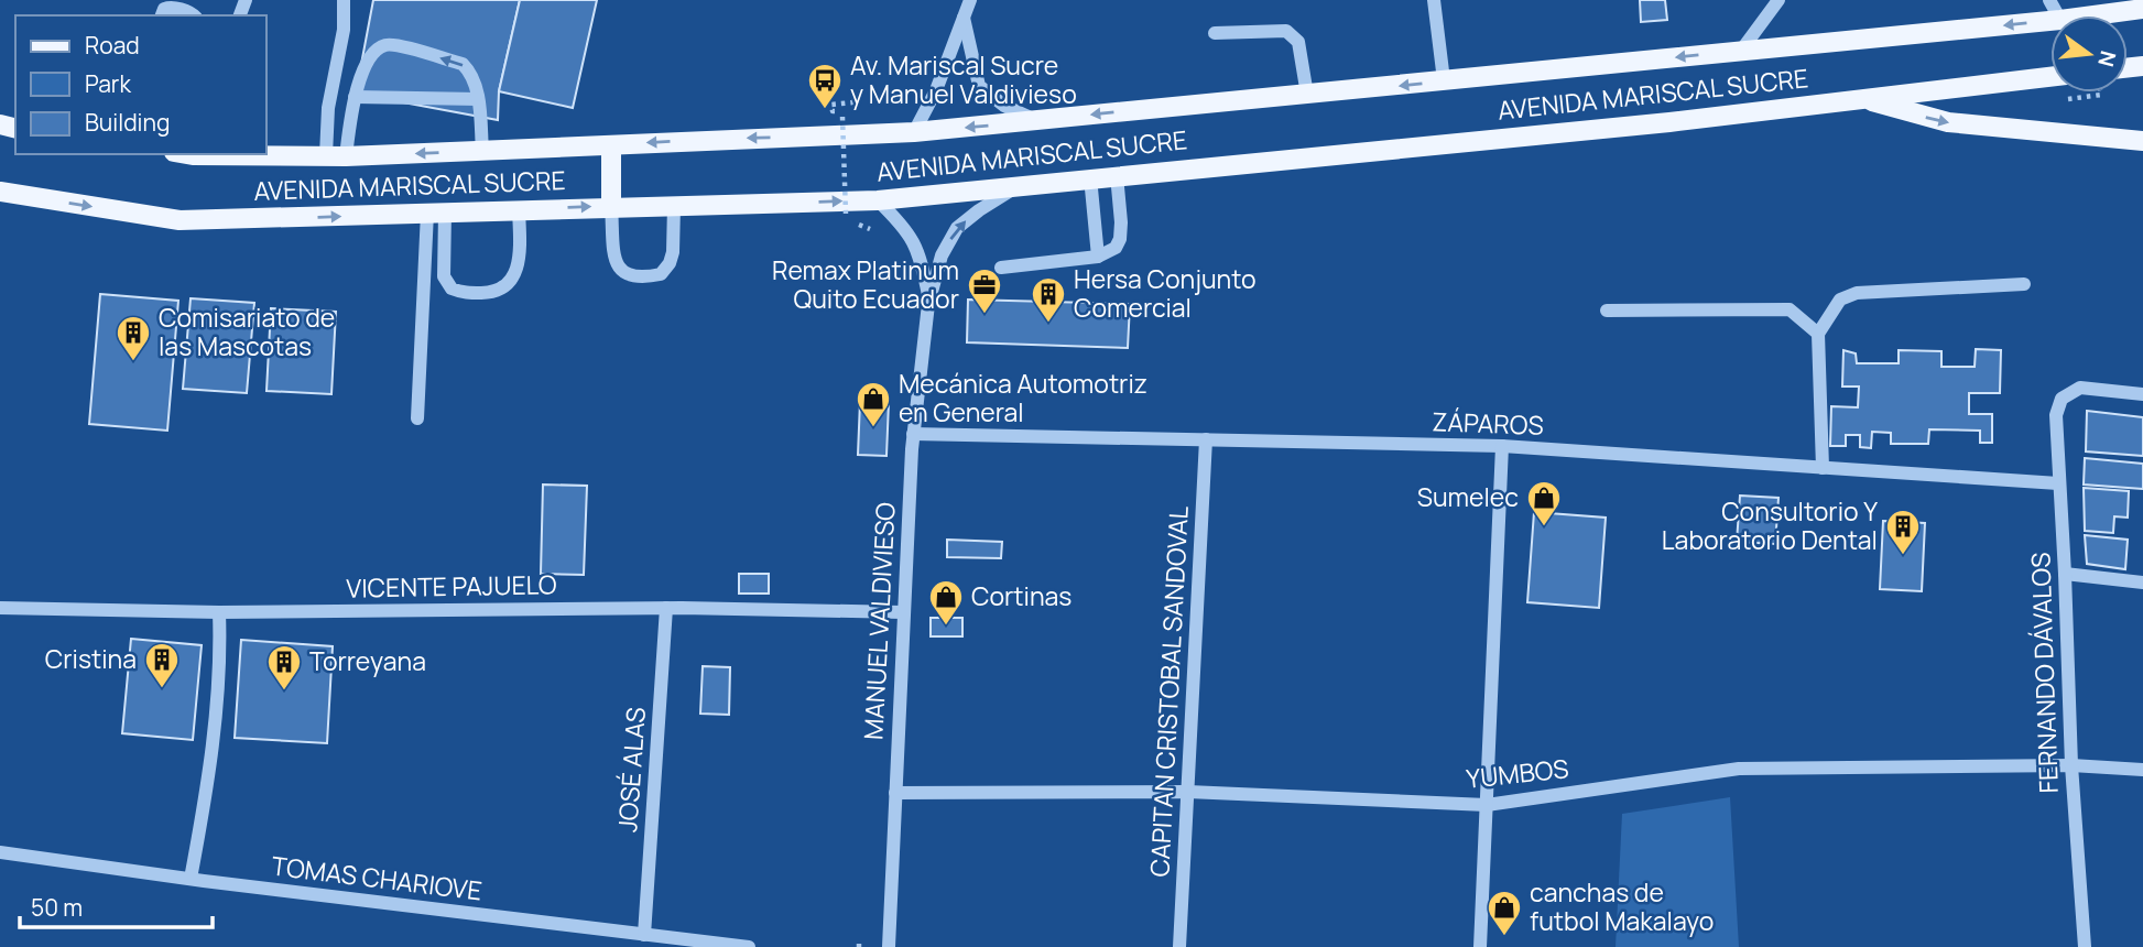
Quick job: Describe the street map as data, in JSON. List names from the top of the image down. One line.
{"streets":{"main road":["AVENIDA MARISCAL SUCRE"],"street":["ZÁPAROS","VICENTE PAJUELO","MANUEL VALDIVIESO","FERNANDO DÁVALOS","CAPITAN CRISTOBAL SANDOVAL","JOSÉ ALAS","YUMBOS","TOMAS CHARIOVE"]},"crossings":[["AVENIDA MARISCAL SUCRE","MANUEL VALDIVIESO"],["ZÁPAROS","MANUEL VALDIVIESO"],["ZÁPAROS","FERNANDO DÁVALOS"],["ZÁPAROS","CAPITAN CRISTOBAL SANDOVAL"],["VICENTE PAJUELO","MANUEL VALDIVIESO"],["VICENTE PAJUELO","JOSÉ ALAS"],["MANUEL VALDIVIESO","YUMBOS"],["FERNANDO DÁVALOS","YUMBOS"],["CAPITAN CRISTOBAL SANDOVAL","YUMBOS"],["JOSÉ ALAS","TOMAS CHARIOVE"]],"places":{"bus stop":["Av. Mariscal Sucre y Manuel Valdivieso"],"office":["Remax Platinum Quito Ecuador"],"building":["Hersa Conjunto Comercial","Comisariato de las Mascotas","Consultorio Y Laboratorio Dental","Cristina","Torreyana"],"shop":["Mecánica Automotriz en General","Sumelec","Cortinas","canchas de futbol Makalayo"]},"legend":["Road","Park","Building"],"scale_bar":"50 m","north":"right"}
